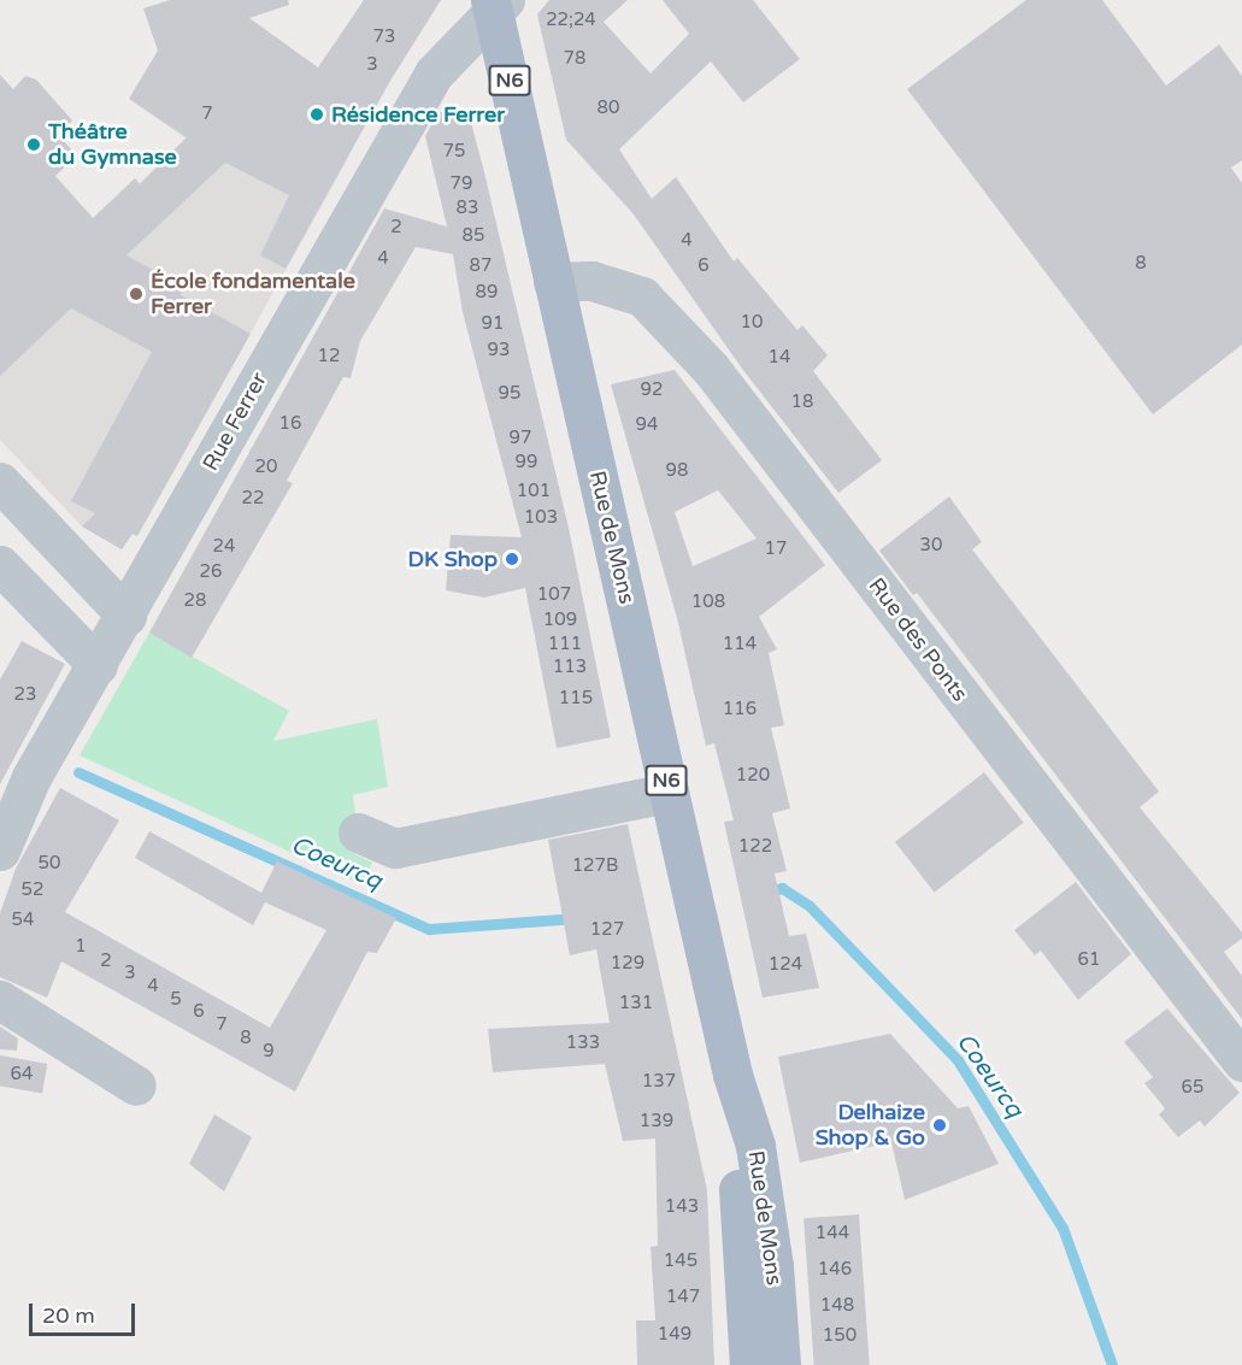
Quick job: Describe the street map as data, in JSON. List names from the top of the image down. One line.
{"streets":{"main road":["N6","Rue de Mons"],"street":["Rue Ferrer","Rue des Ponts"]},"crossings":[["Rue Ferrer","Rue de Mons"],["Rue de Mons","Rue des Ponts"]],"water":["Coeurcq"],"places":["Résidence Ferrer","Théâtre du Gymnase","École fondamentale Ferrer","DK Shop","Delhaize Shop & Go"],"house_numbers":["22;24","73","78","3","80","7","75","79","83","2","85","4","4","8","87","6","89","10","91","93","12","14","92","95","18","16","94","97","99","20","98","101","22","103","30","24","17","26","107","28","108","109","111","114","113","23","115","116","120","122","50","127B","52","54","127","1","61","2","129","124","3","4","5","131","6","7","8","133","9","64","137","65","139","143","144","145","146","147","148","149","150"],"scale_bar":"20 m"}
